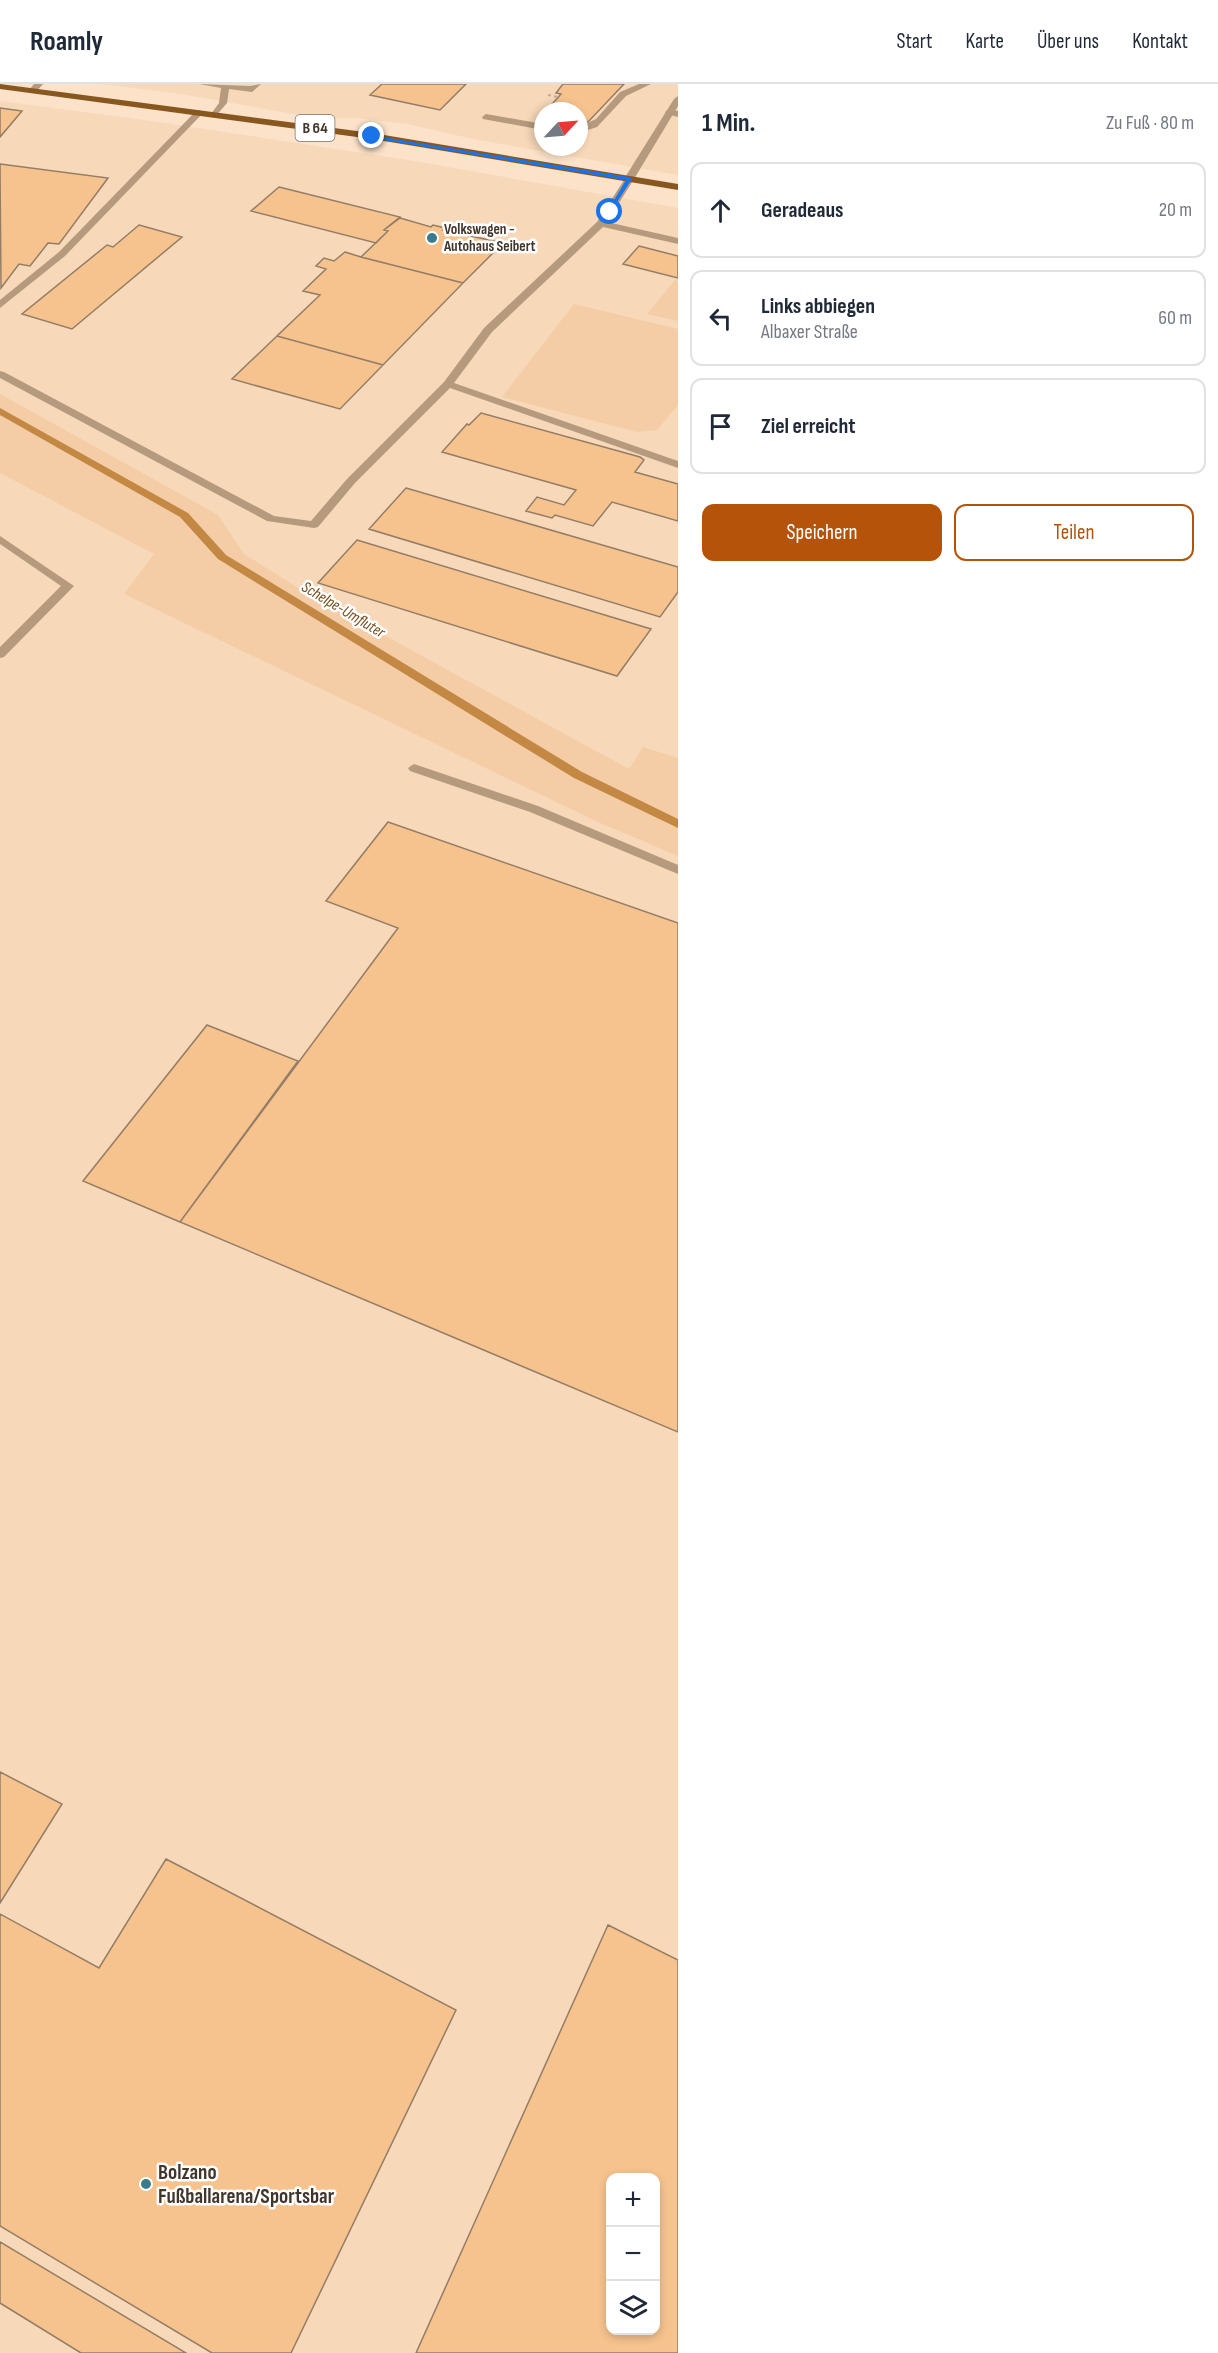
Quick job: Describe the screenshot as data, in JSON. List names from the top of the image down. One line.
{"streets":{"main road":["B 64"]},"water":["Schelpe-Umfluter"],"places":["Volkswagen - Autohaus Seibert","Bolzano Fußballarena/Sportsbar"],"north":"top right","page":{"header":"Roamly","nav":["Start","Karte","Über uns","Kontakt"],"heading":["1 Min.","Zu Fuß · 80 m"],"list":[["Geradeaus","20 m"],["Links abbiegen","Albaxer Straße","60 m"],"Ziel erreicht"],"buttons":["Speichern","Teilen"],"map_buttons":["+","−"]}}
